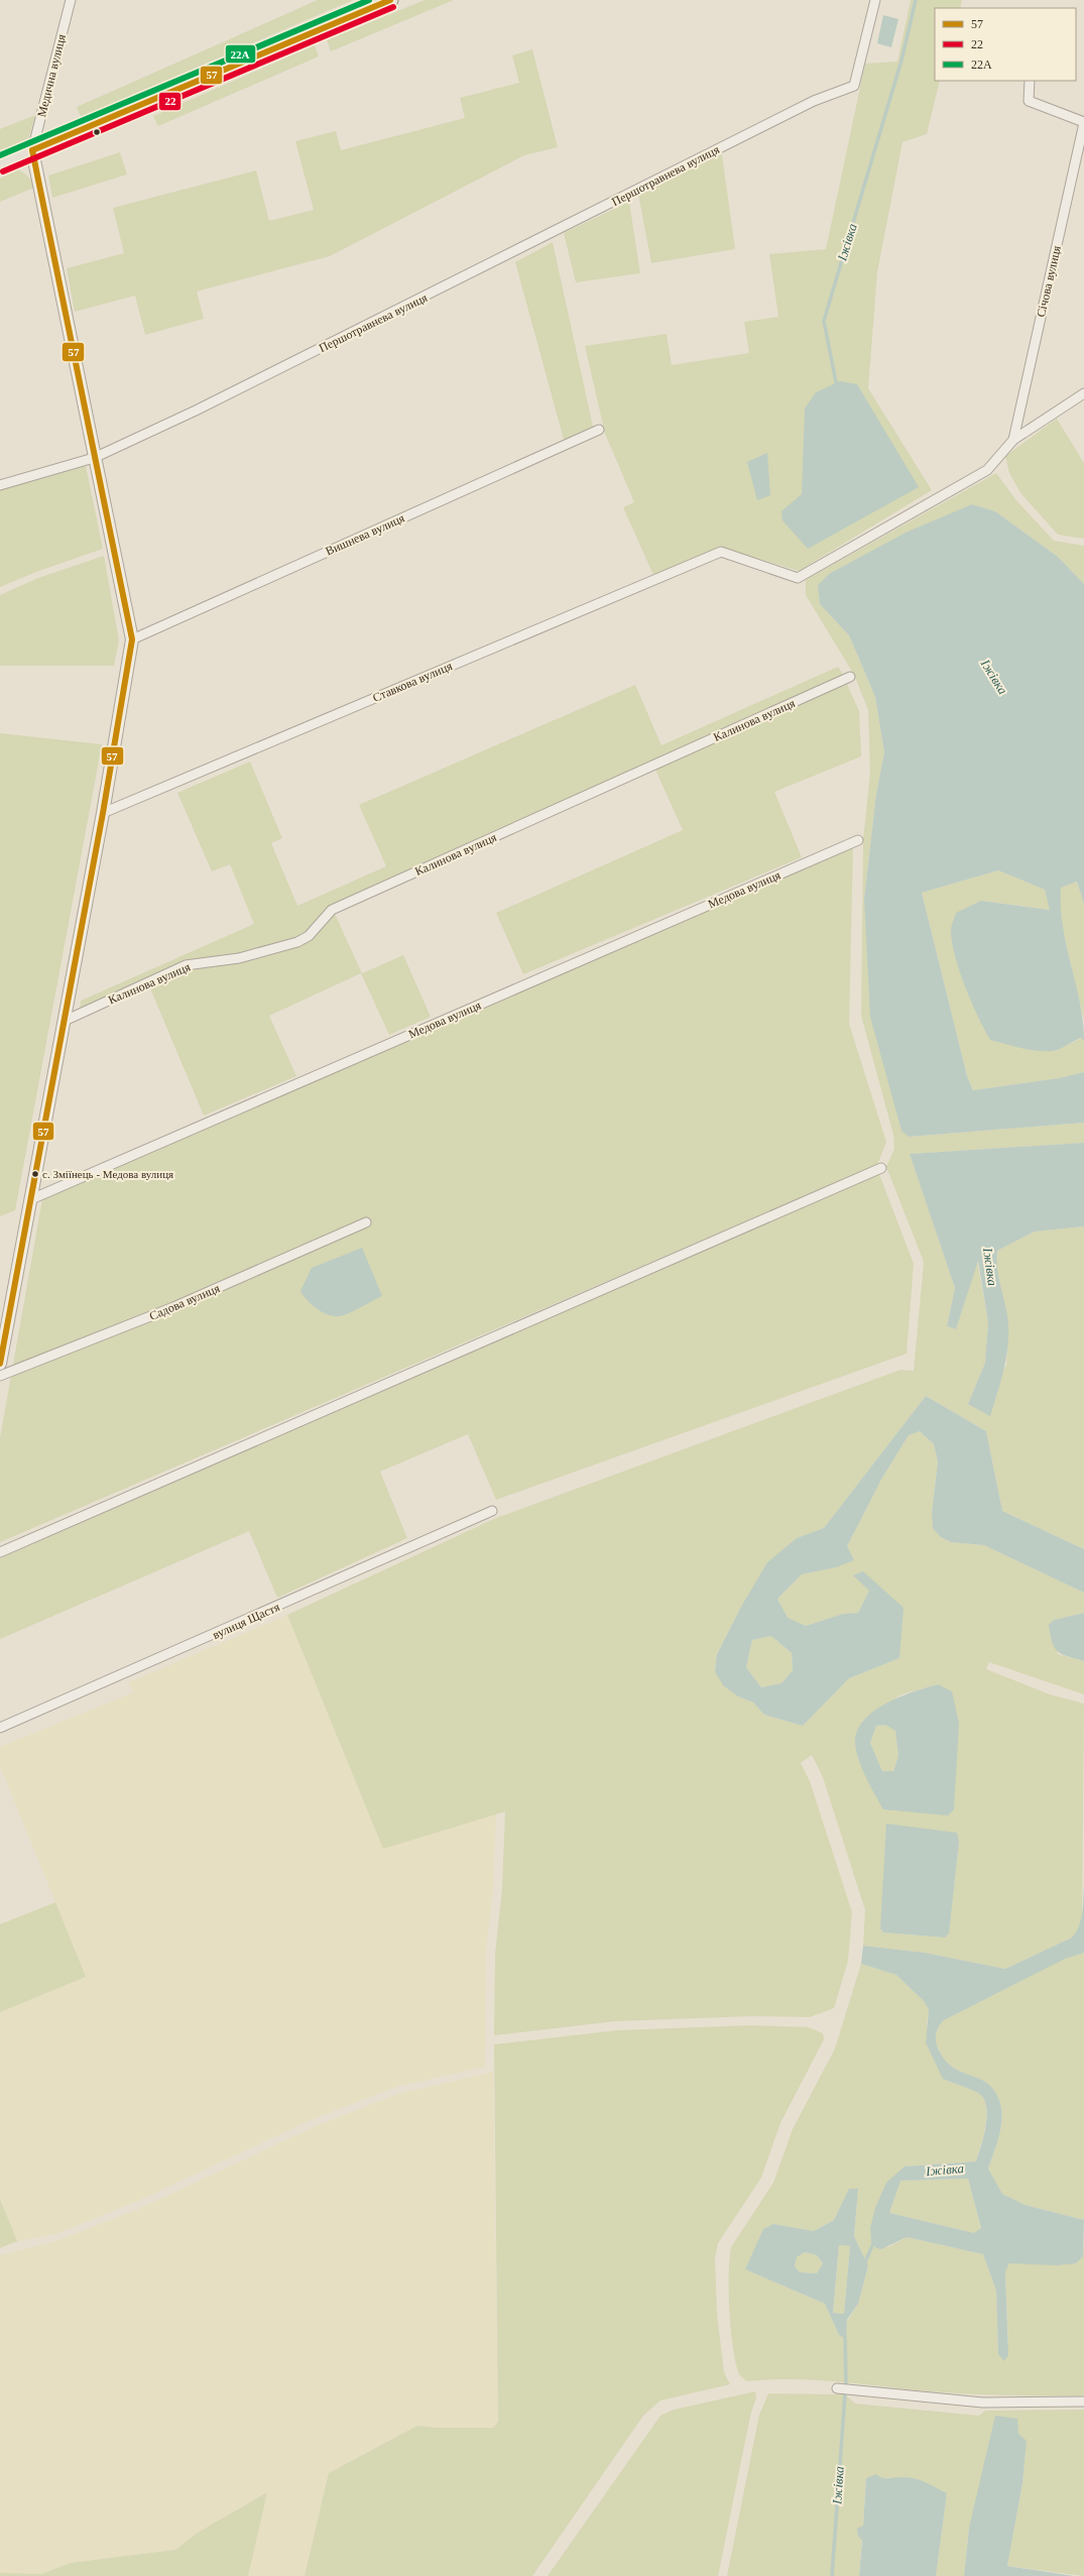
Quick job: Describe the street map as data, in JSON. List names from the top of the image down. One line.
{"streets":{"street":["Медична вулиця","Першотравнева вулиця","Січова вулиця","Вишнева вулиця","Ставкова вулиця","Калинова вулиця","Медова вулиця","Садова вулиця","вулиця Щастя"]},"crossings":[["Січова вулиця","Ставкова вулиця"]],"water":["Іжівка"],"places":["с. Зміїнець - Медова вулиця"],"lines":["transit line 57","transit line 22А","transit line 22"],"legend":["57","22","22А"]}
